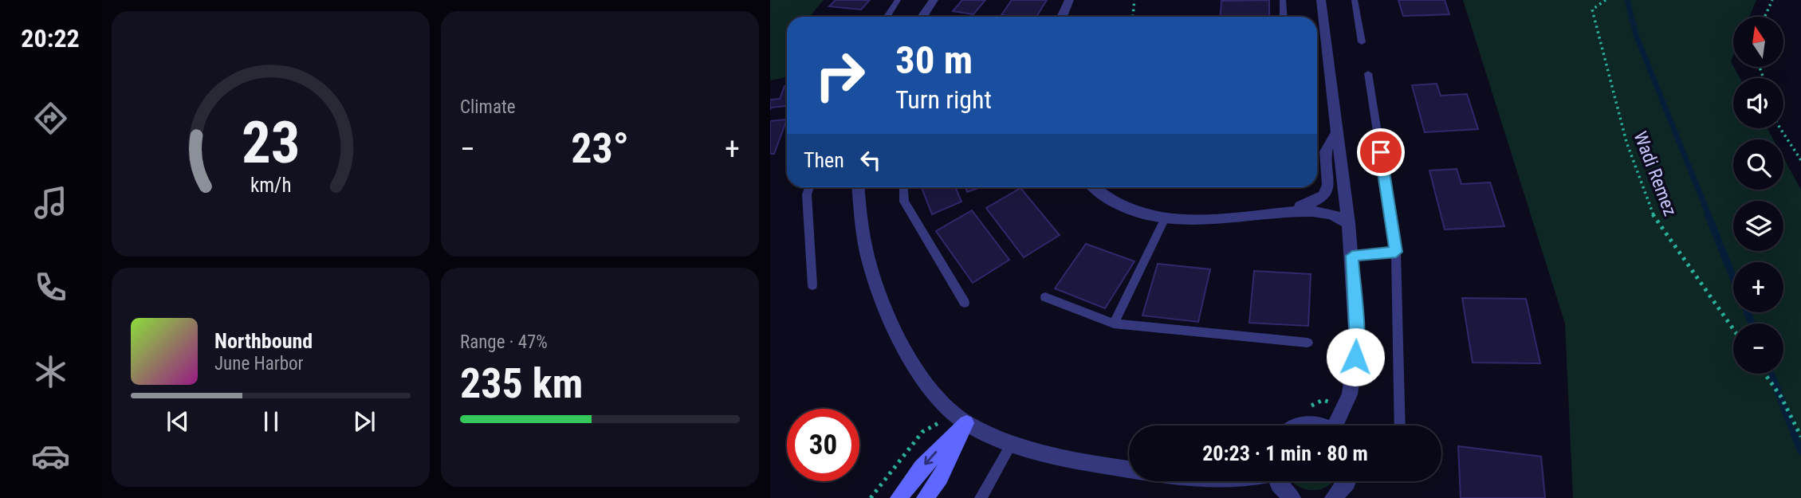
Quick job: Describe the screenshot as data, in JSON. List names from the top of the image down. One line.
{"streets":{"path":["Wadi Remez"]},"north":"top","page":{"tabs":"20:22","tile":["Climate",["Range · 47%","235 km"]],"map_buttons":["+","−"],"turn":["30 m","Turn right"],"heat":["−","23°","+"],"then":"Then","song":["Northbound","June Harbor"],"limit":"30","trip":"20:23 · 1 min · 80 m","gauge":["23","km/h"]}}
